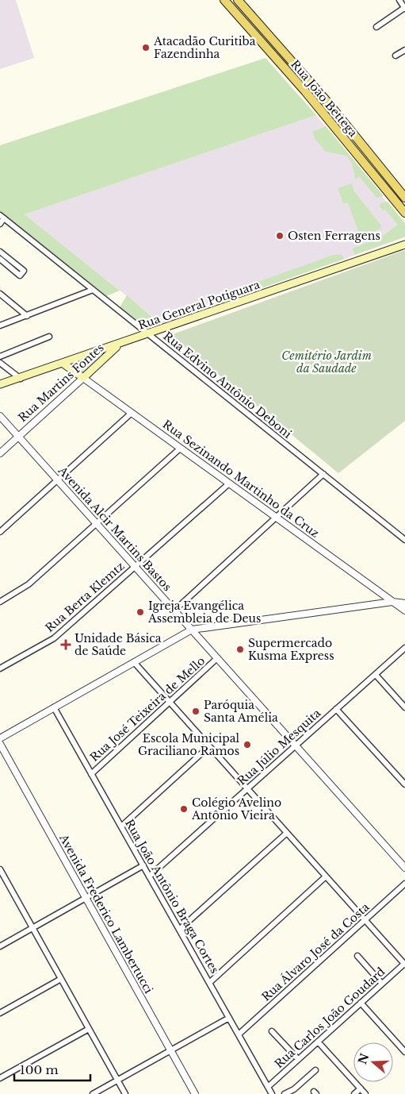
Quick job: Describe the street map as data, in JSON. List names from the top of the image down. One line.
{"streets":{"main road":["Rua João Bettega","Rua General Potiguara","Rua Martins Fontes","Rua Sezinando Martinho da Cruz"],"street":["Rua Edvino Antônio Deboni","Avenida Alcir Martins Bastos","Rua Berta Klemtz","Rua José Teixeira de Mello","Rua Júlio Mesquita","Rua João Antônio Braga Cortes","Avenida Frederico Lambertucci","Rua Álvaro José da Costa","Rua Carlos João Goudard"]},"crossings":[["Rua General Potiguara","Rua Martins Fontes"],["Rua General Potiguara","Rua Edvino Antônio Deboni"],["Rua General Potiguara","Rua Sezinando Martinho da Cruz"],["Rua Martins Fontes","Rua Sezinando Martinho da Cruz"],["Rua Martins Fontes","Avenida Alcir Martins Bastos"],["Rua Sezinando Martinho da Cruz","Rua Berta Klemtz"],["Avenida Alcir Martins Bastos","Rua Berta Klemtz"],["Avenida Alcir Martins Bastos","Rua José Teixeira de Mello"],["Avenida Alcir Martins Bastos","Rua Júlio Mesquita"],["Rua José Teixeira de Mello","Rua João Antônio Braga Cortes"],["Rua Júlio Mesquita","Rua João Antônio Braga Cortes"],["Rua João Antônio Braga Cortes","Rua Álvaro José da Costa"],["Rua João Antônio Braga Cortes","Rua Carlos João Goudard"]],"parks":["Cemitério Jardim da Saudade"],"places":{"other":["Atacadão Curitiba Fazendinha","Osten Ferragens","Igreja Evangélica Assembleia de Deus","Supermercado Kusma Express","Paróquia Santa Amélia","Escola Municipal Graciliano Ramos","Colégio Avelino Antônio Vieira"],"health":["Unidade Básica de Saúde"]},"scale_bar":"100 m","north":"left"}
